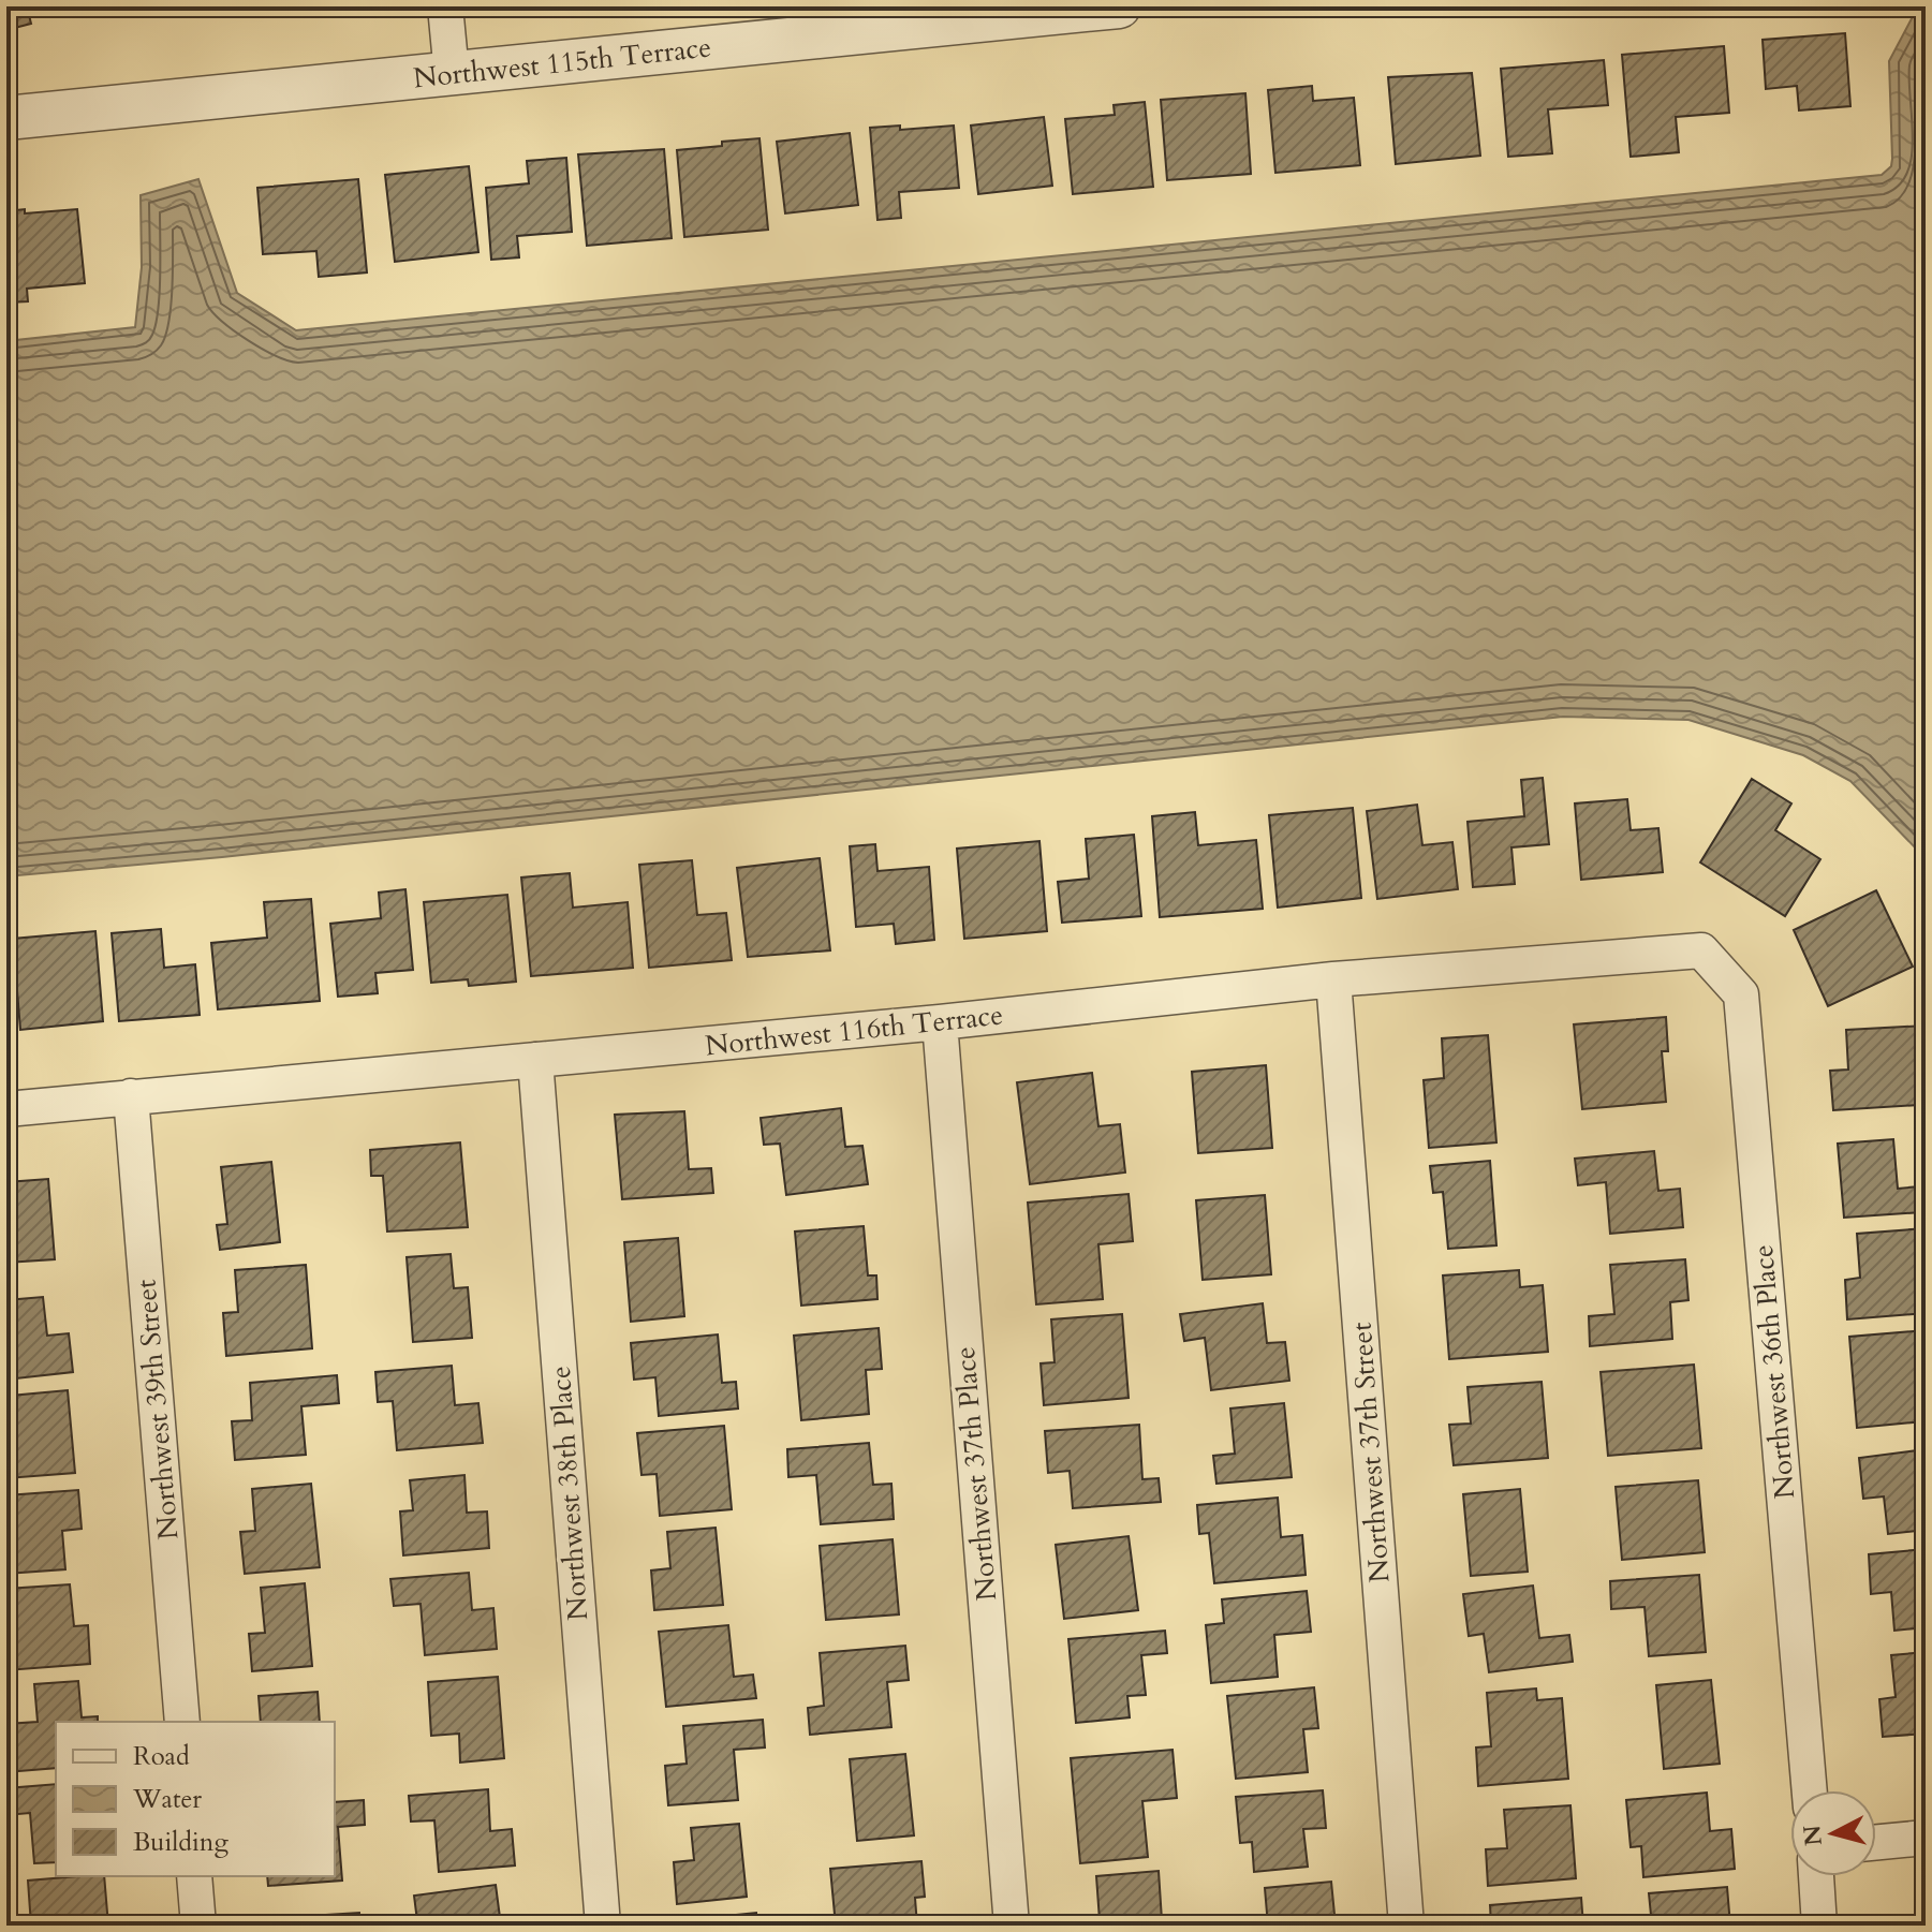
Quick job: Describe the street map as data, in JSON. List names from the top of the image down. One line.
{"streets":{"street":["Northwest 115th Terrace","Northwest 116th Terrace","Northwest 36th Place","Northwest 39th Street","Northwest 37th Street","Northwest 37th Place","Northwest 38th Place"]},"crossings":[["Northwest 116th Terrace","Northwest 36th Place"],["Northwest 116th Terrace","Northwest 39th Street"],["Northwest 116th Terrace","Northwest 37th Street"],["Northwest 116th Terrace","Northwest 37th Place"],["Northwest 116th Terrace","Northwest 38th Place"]],"legend":["Road","Water","Building"],"north":"left"}
